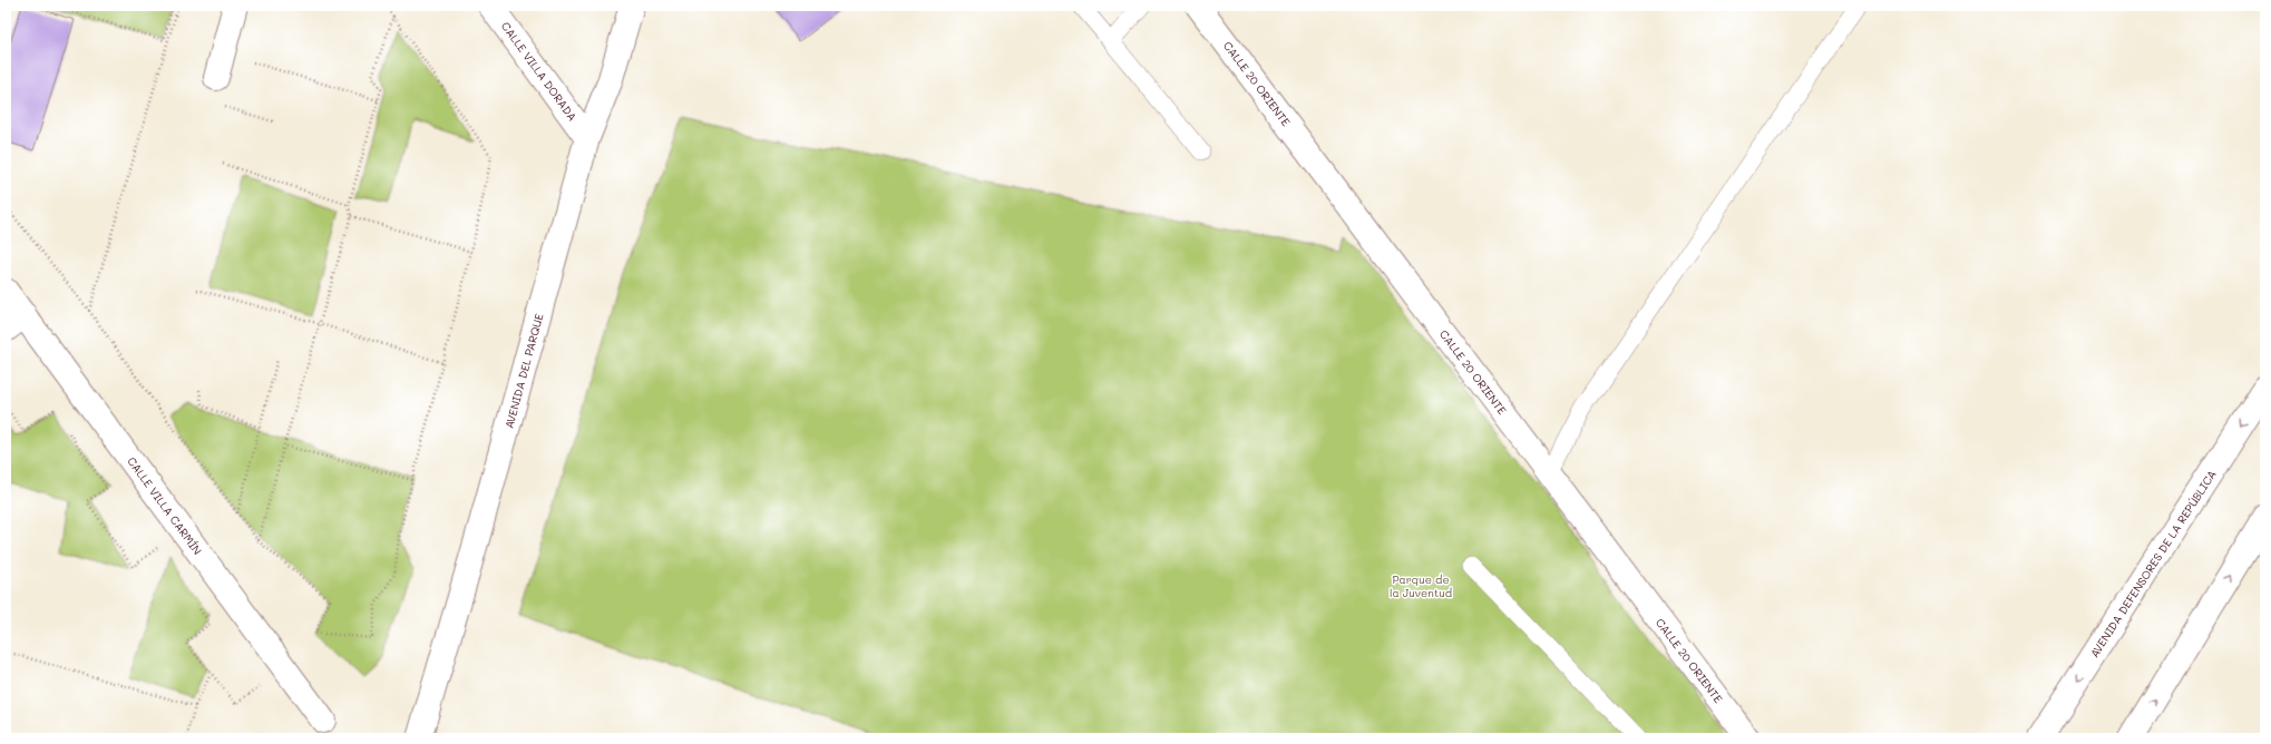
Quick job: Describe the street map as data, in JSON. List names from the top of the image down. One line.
{"streets":{"main road":["CALLE VILLA DORADA","CALLE 20 ORIENTE","AVENIDA DEL PARQUE","CALLE VILLA CARMÍN","AVENIDA DEFENSORES DE LA REPÚBLICA"]},"crossings":[["CALLE VILLA DORADA","AVENIDA DEL PARQUE"]],"parks":["Parque de la Juventud"]}
